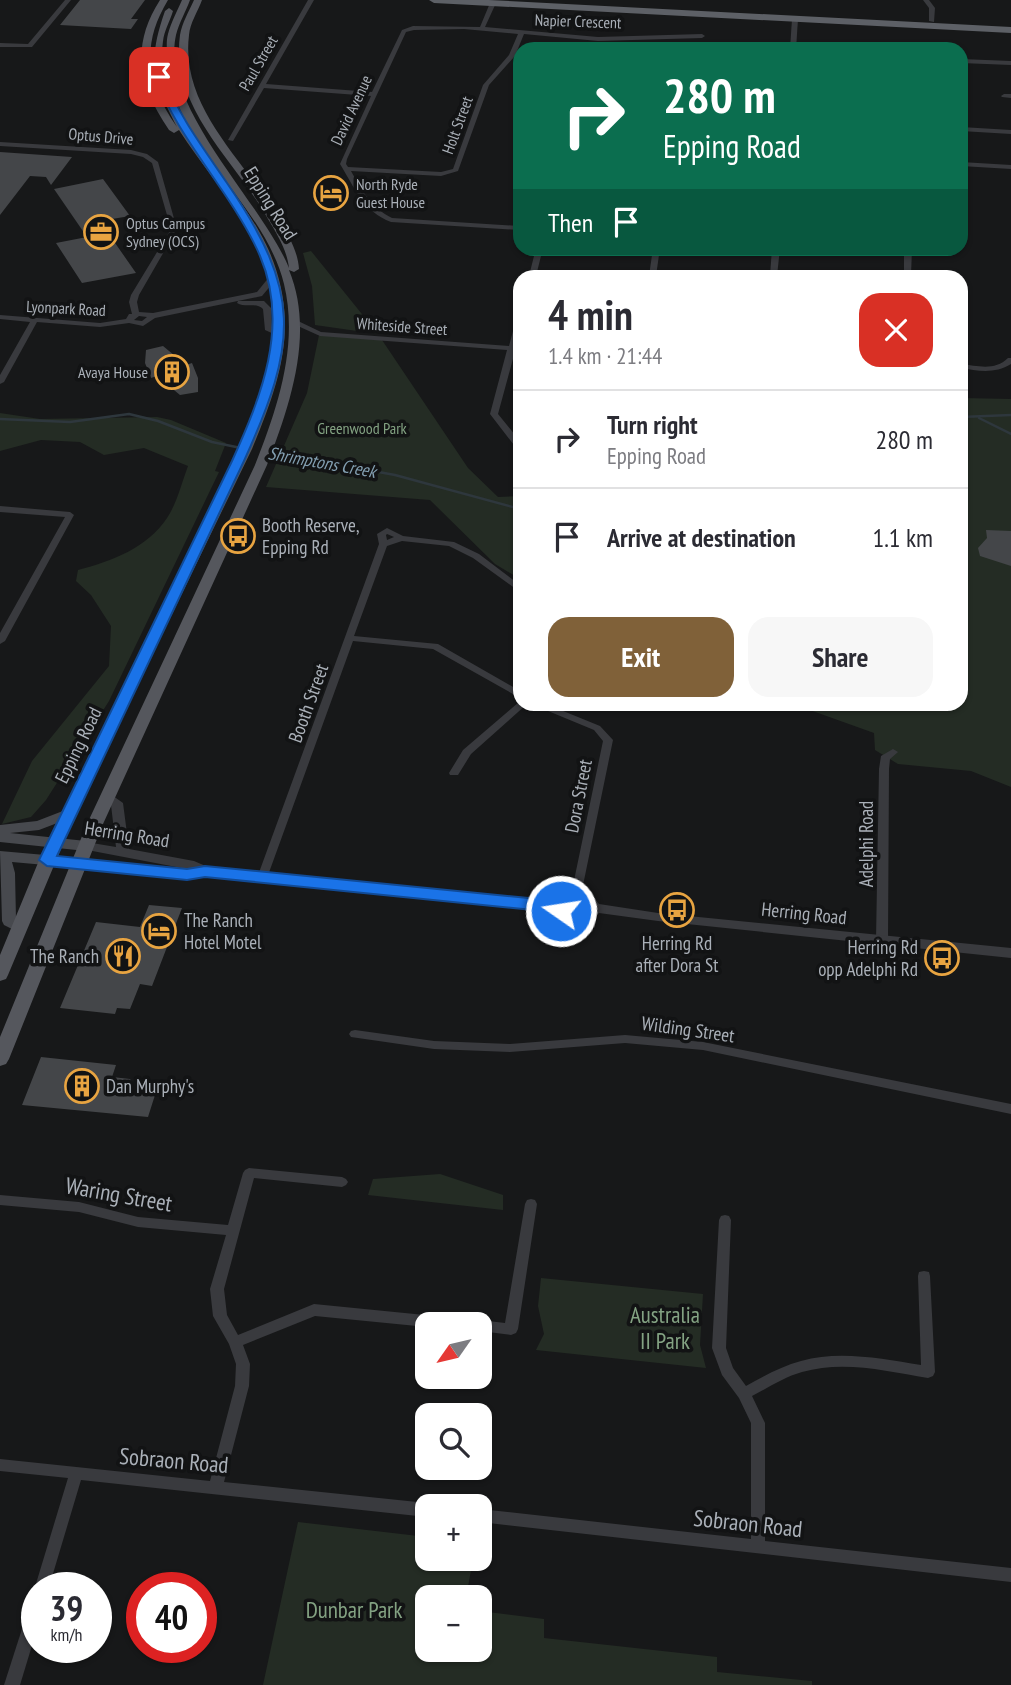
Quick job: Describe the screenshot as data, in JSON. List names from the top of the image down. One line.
{"streets":{"main road":["Epping Road","Herring Road"],"street":["Napier Crescent","Paul Street","David Avenue","Holt Street","Optus Drive","Lyonpark Road","Whiteside Street","Booth Street","Dora Street","Adelphi Road","Wilding Street","Waring Street","Sobraon Road"]},"crossings":[["Napier Crescent","David Avenue"],["Napier Crescent","Holt Street"],["David Avenue","Holt Street"],["Epping Road","Herring Road"],["Booth Street","Herring Road"],["Dora Street","Herring Road"],["Herring Road","Adelphi Road"]],"water":["Shrimptons Creek"],"parks":["Greenwood Park","Australia II Park","Dunbar Park"],"places":{"hotel":["North Ryde Guest House","The Ranch Hotel Motel"],"office":["Optus Campus Sydney (OCS)"],"building":["Avaya House","Dan Murphy's"],"bus stop":["Booth Reserve, Epping Rd","Herring Rd after Dora St","Herring Rd opp Adelphi Rd"],"restaurant":["The Ranch"]},"north":"bottom left","page":{"turn":["280 m","Epping Road"],"then":"Then","heading":["4 min","1.4 km · 21:44"],"list":[{"name":"Turn right","note":"Epping Road","value":"280 m"},{"name":"Arrive at destination","value":"1.1 km"}],"buttons":["Exit","Share"],"map_buttons":["+","−"],"speed":"39 km/h","limit":"40"}}
